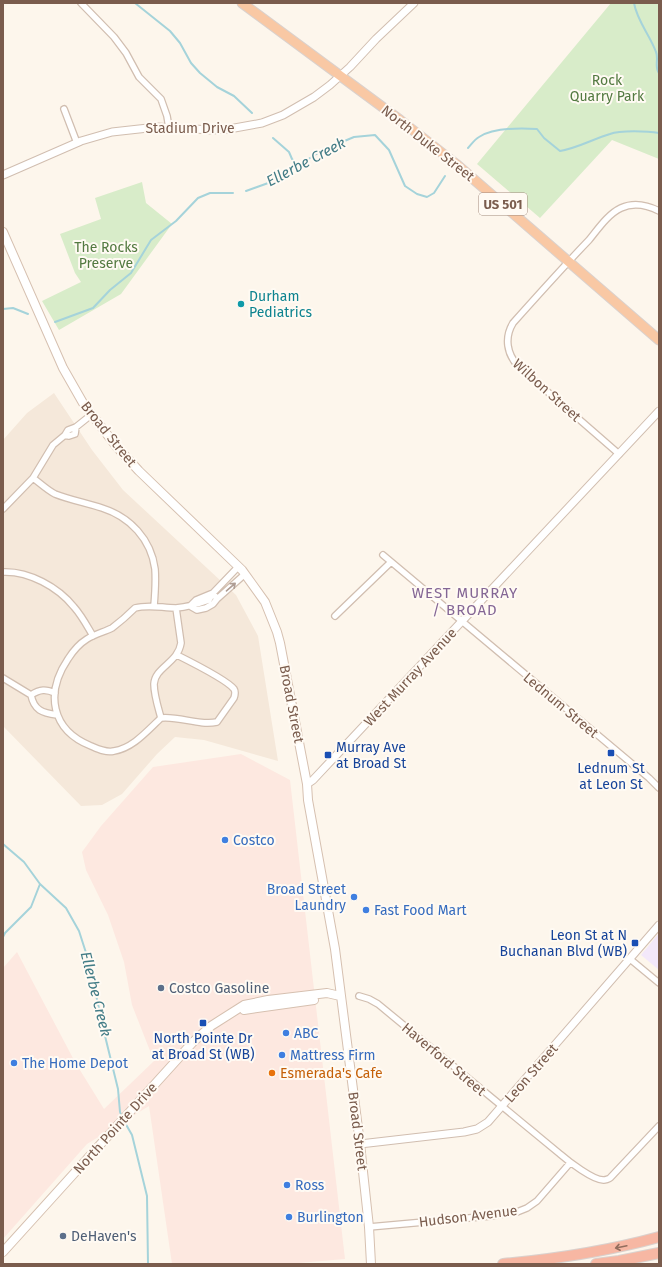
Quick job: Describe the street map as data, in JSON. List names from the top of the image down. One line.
{"streets":{"highway":["North Duke Street","US 501"],"main road":["Broad Street","North Pointe Drive"],"street":["Stadium Drive","Wilbon Street","West Murray Avenue","Lednum Street","Haverford Street","Leon Street","Hudson Avenue"]},"crossings":[["Stadium Drive","North Duke Street"],["North Duke Street","Wilbon Street"],["Wilbon Street","West Murray Avenue"],["Broad Street","West Murray Avenue"],["Broad Street","Leon Street"],["Broad Street","North Pointe Drive"],["Broad Street","Hudson Avenue"],["West Murray Avenue","Lednum Street"],["Haverford Street","Leon Street"],["Haverford Street","Hudson Avenue"]],"districts":["WEST MURRAY / BROAD"],"water":["Ellerbe Creek"],"parks":["Rock Quarry Park","The Rocks Preserve"],"places":{"other":["Durham Pediatrics","Costco","Broad Street Laundry","Fast Food Mart","Costco Gasoline","ABC","Mattress Firm","The Home Depot","Esmerada's Cafe","Ross","Burlington","DeHaven's"],"transit":["Lednum St at Leon St","Murray Ave at Broad St","Leon St at N Buchanan Blvd (WB)","North Pointe Dr at Broad St (WB)"]}}
